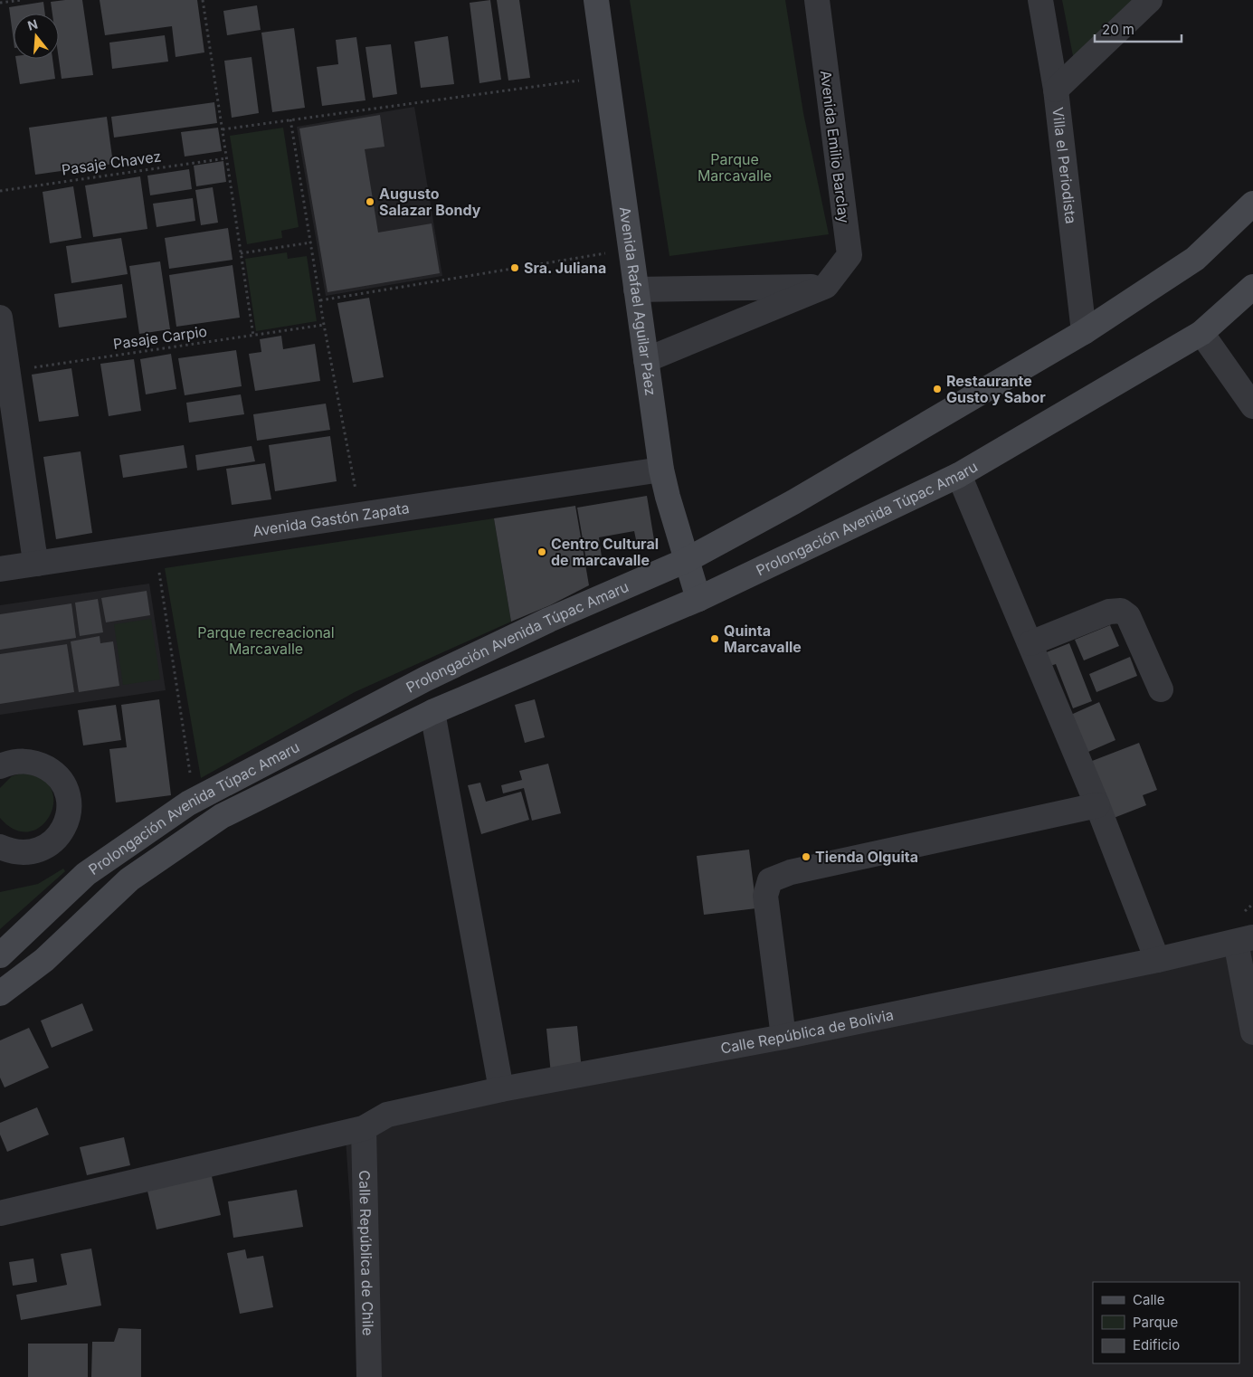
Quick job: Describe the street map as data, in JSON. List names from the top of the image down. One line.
{"streets":{"main road":["Avenida Rafael Aguilar Páez","Prolongación Avenida Túpac Amaru"],"street":["Avenida Emilio Barclay","Villa el Periodista","Avenida Gastón Zapata","Calle República de Bolivia","Calle República de Chile"],"path":["Pasaje Chavez","Pasaje Carpio"]},"crossings":[["Villa el Periodista","Prolongación Avenida Túpac Amaru"],["Avenida Rafael Aguilar Páez","Prolongación Avenida Túpac Amaru"],["Avenida Rafael Aguilar Páez","Avenida Gastón Zapata"],["Calle República de Bolivia","Calle República de Chile"]],"parks":["Parque Marcavalle","Parque recreacional Marcavalle"],"places":["Augusto Salazar Bondy","Sra. Juliana","Restaurante Gusto y Sabor","Centro Cultural de marcavalle","Quinta Marcavalle","Tienda Olguita"],"legend":["Calle","Parque","Edificio"],"scale_bar":"20 m","north":"top"}
